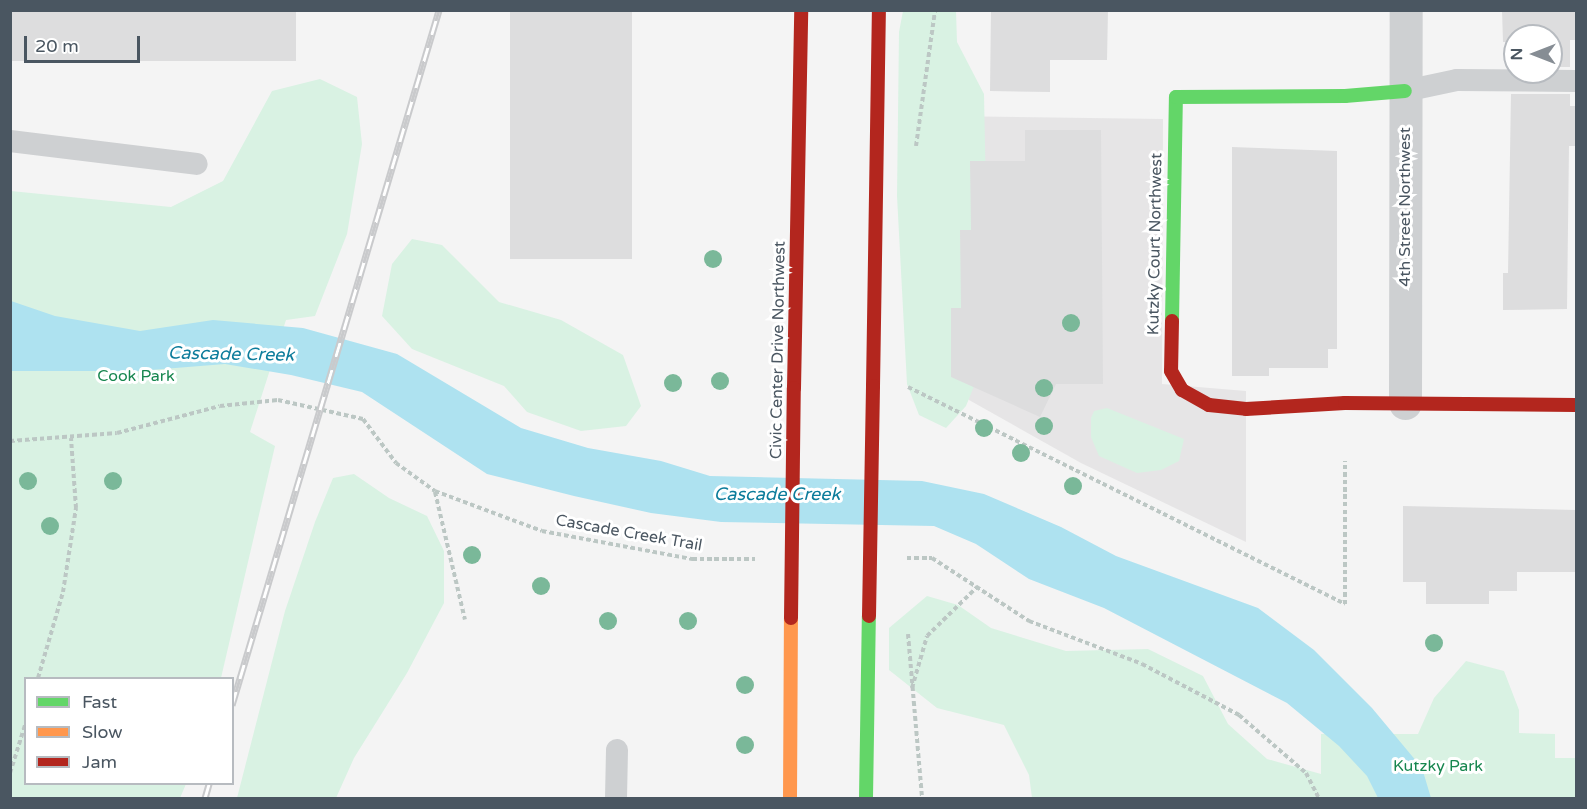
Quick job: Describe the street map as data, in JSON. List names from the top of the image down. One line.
{"streets":{"main road":["Kutzky Court Northwest","Civic Center Drive Northwest"],"street":["4th Street Northwest"],"path":["Cascade Creek Trail"]},"crossings":[["4th Street Northwest","Kutzky Court Northwest"]],"water":["Cascade Creek"],"parks":["Cook Park","Kutzky Park"],"legend":["Fast","Slow","Jam"],"scale_bar":"20 m","north":"left"}
